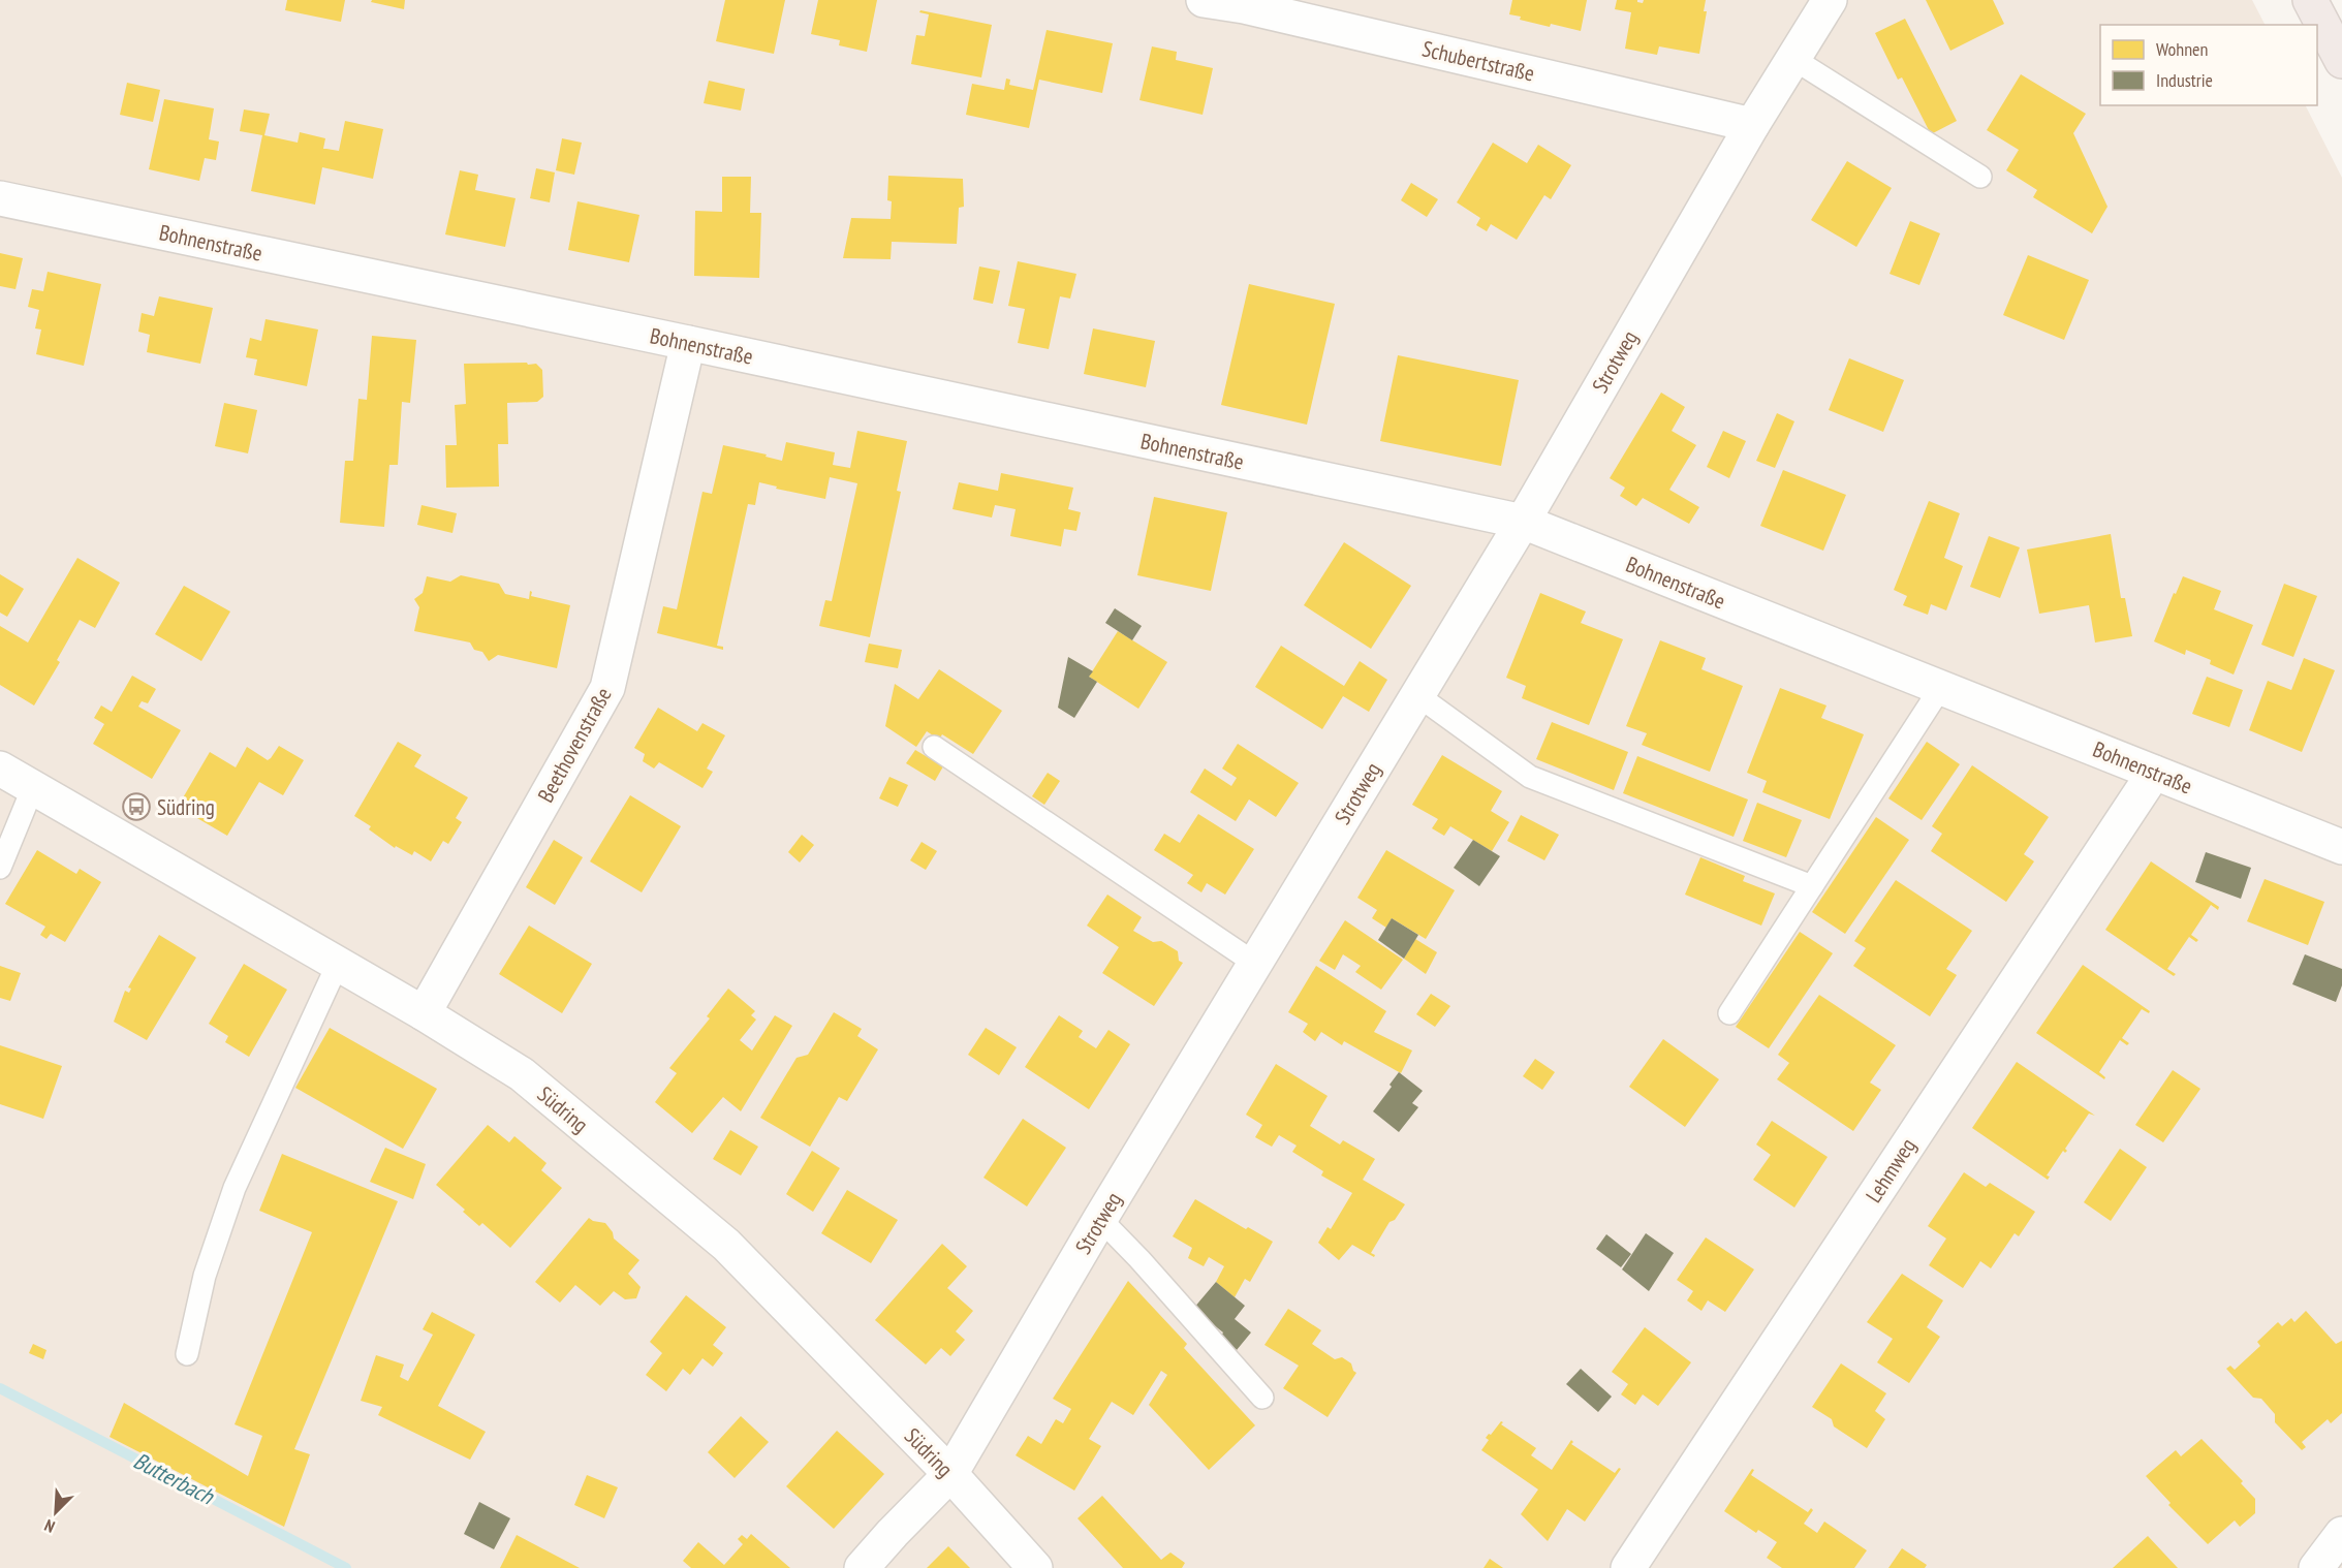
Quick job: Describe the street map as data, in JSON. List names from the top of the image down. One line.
{"streets":{"street":["Schubertstraße","Bohnenstraße","Strotweg","Beethovenstraße","Südring","Lehmweg"]},"crossings":[["Schubertstraße","Strotweg"],["Bohnenstraße","Strotweg"],["Bohnenstraße","Beethovenstraße"],["Bohnenstraße","Lehmweg"],["Strotweg","Südring"],["Beethovenstraße","Südring"]],"water":["Butterbach"],"places":{"bus stop":["Südring"]},"legend":["Wohnen","Industrie"],"north":"bottom left"}
